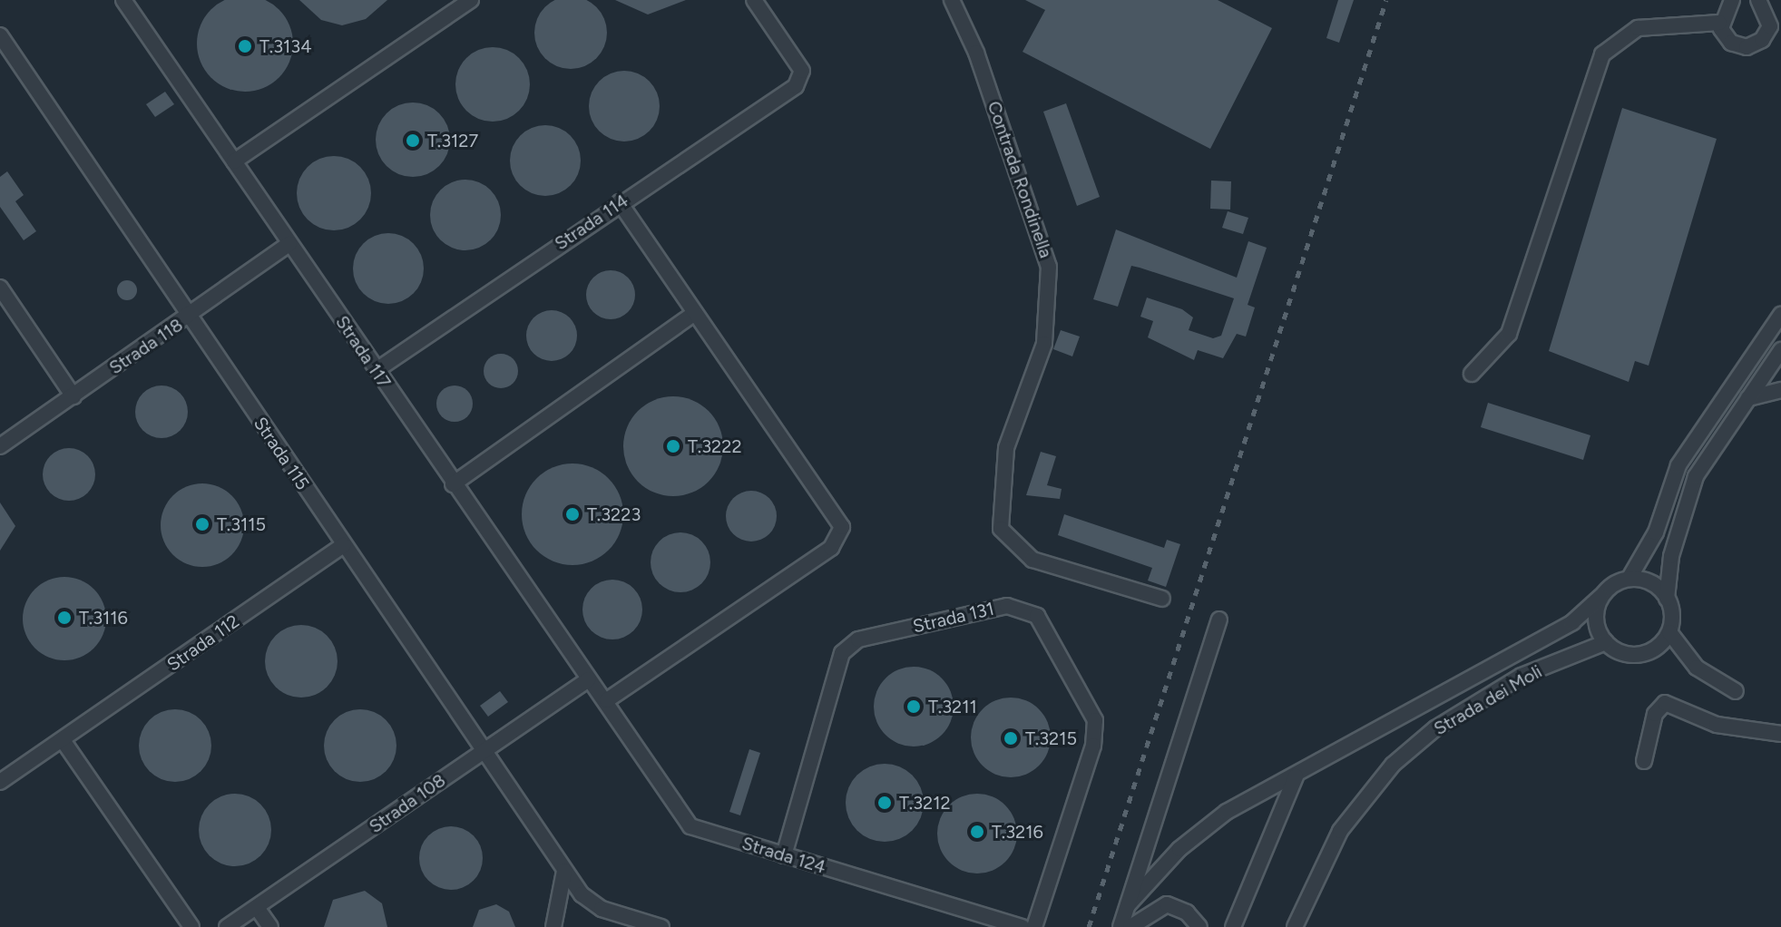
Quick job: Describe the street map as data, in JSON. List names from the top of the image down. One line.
{"streets":{"street":["Contrada Rondinella","Strada 114","Strada 118","Strada 117","Strada 115","Strada 131","Strada 112","Strada dei Moli","Strada 108","Strada 124"]},"crossings":[["Strada 114","Strada 117"],["Strada 118","Strada 117"],["Strada 118","Strada 115"],["Strada 117","Strada 108"],["Strada 117","Strada 124"],["Strada 115","Strada 112"],["Strada 115","Strada 108"],["Strada 131","Strada 124"]],"places":["T.3134","T.3127","T.3222","T.3223","T.3115","T.3116","T.3211","T.3215","T.3212","T.3216"]}
